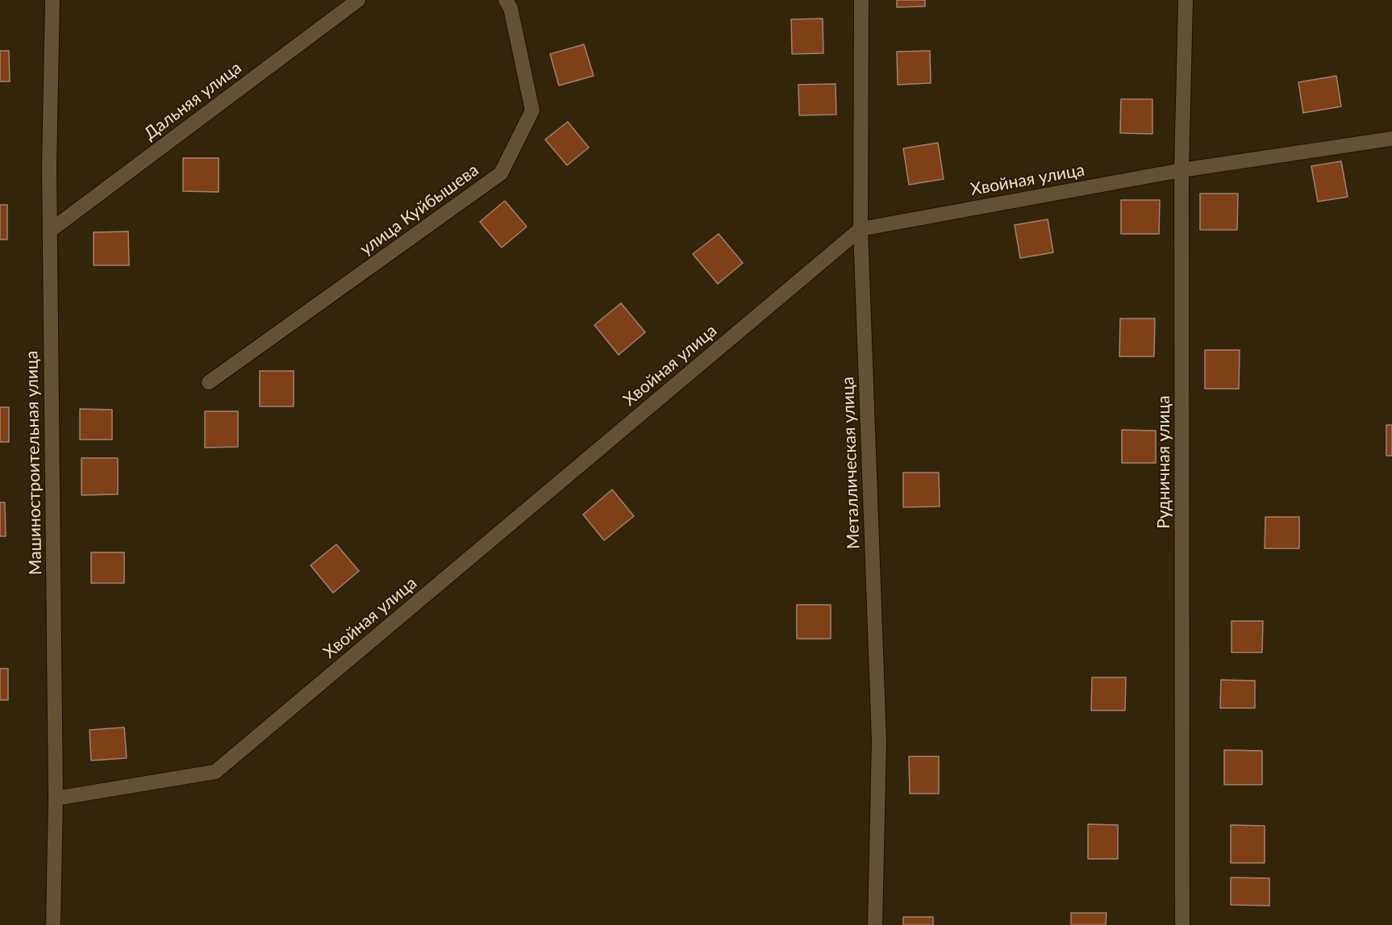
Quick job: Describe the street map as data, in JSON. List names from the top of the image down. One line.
{"streets":{"street":["Дальняя улица","Хвойная улица","улица Куйбышева","Рудничная улица","Машиностроительная улица","Металлическая улица"]},"crossings":[["Дальняя улица","Машиностроительная улица"],["Хвойная улица","Рудничная улица"],["Хвойная улица","Машиностроительная улица"],["Хвойная улица","Металлическая улица"]]}
